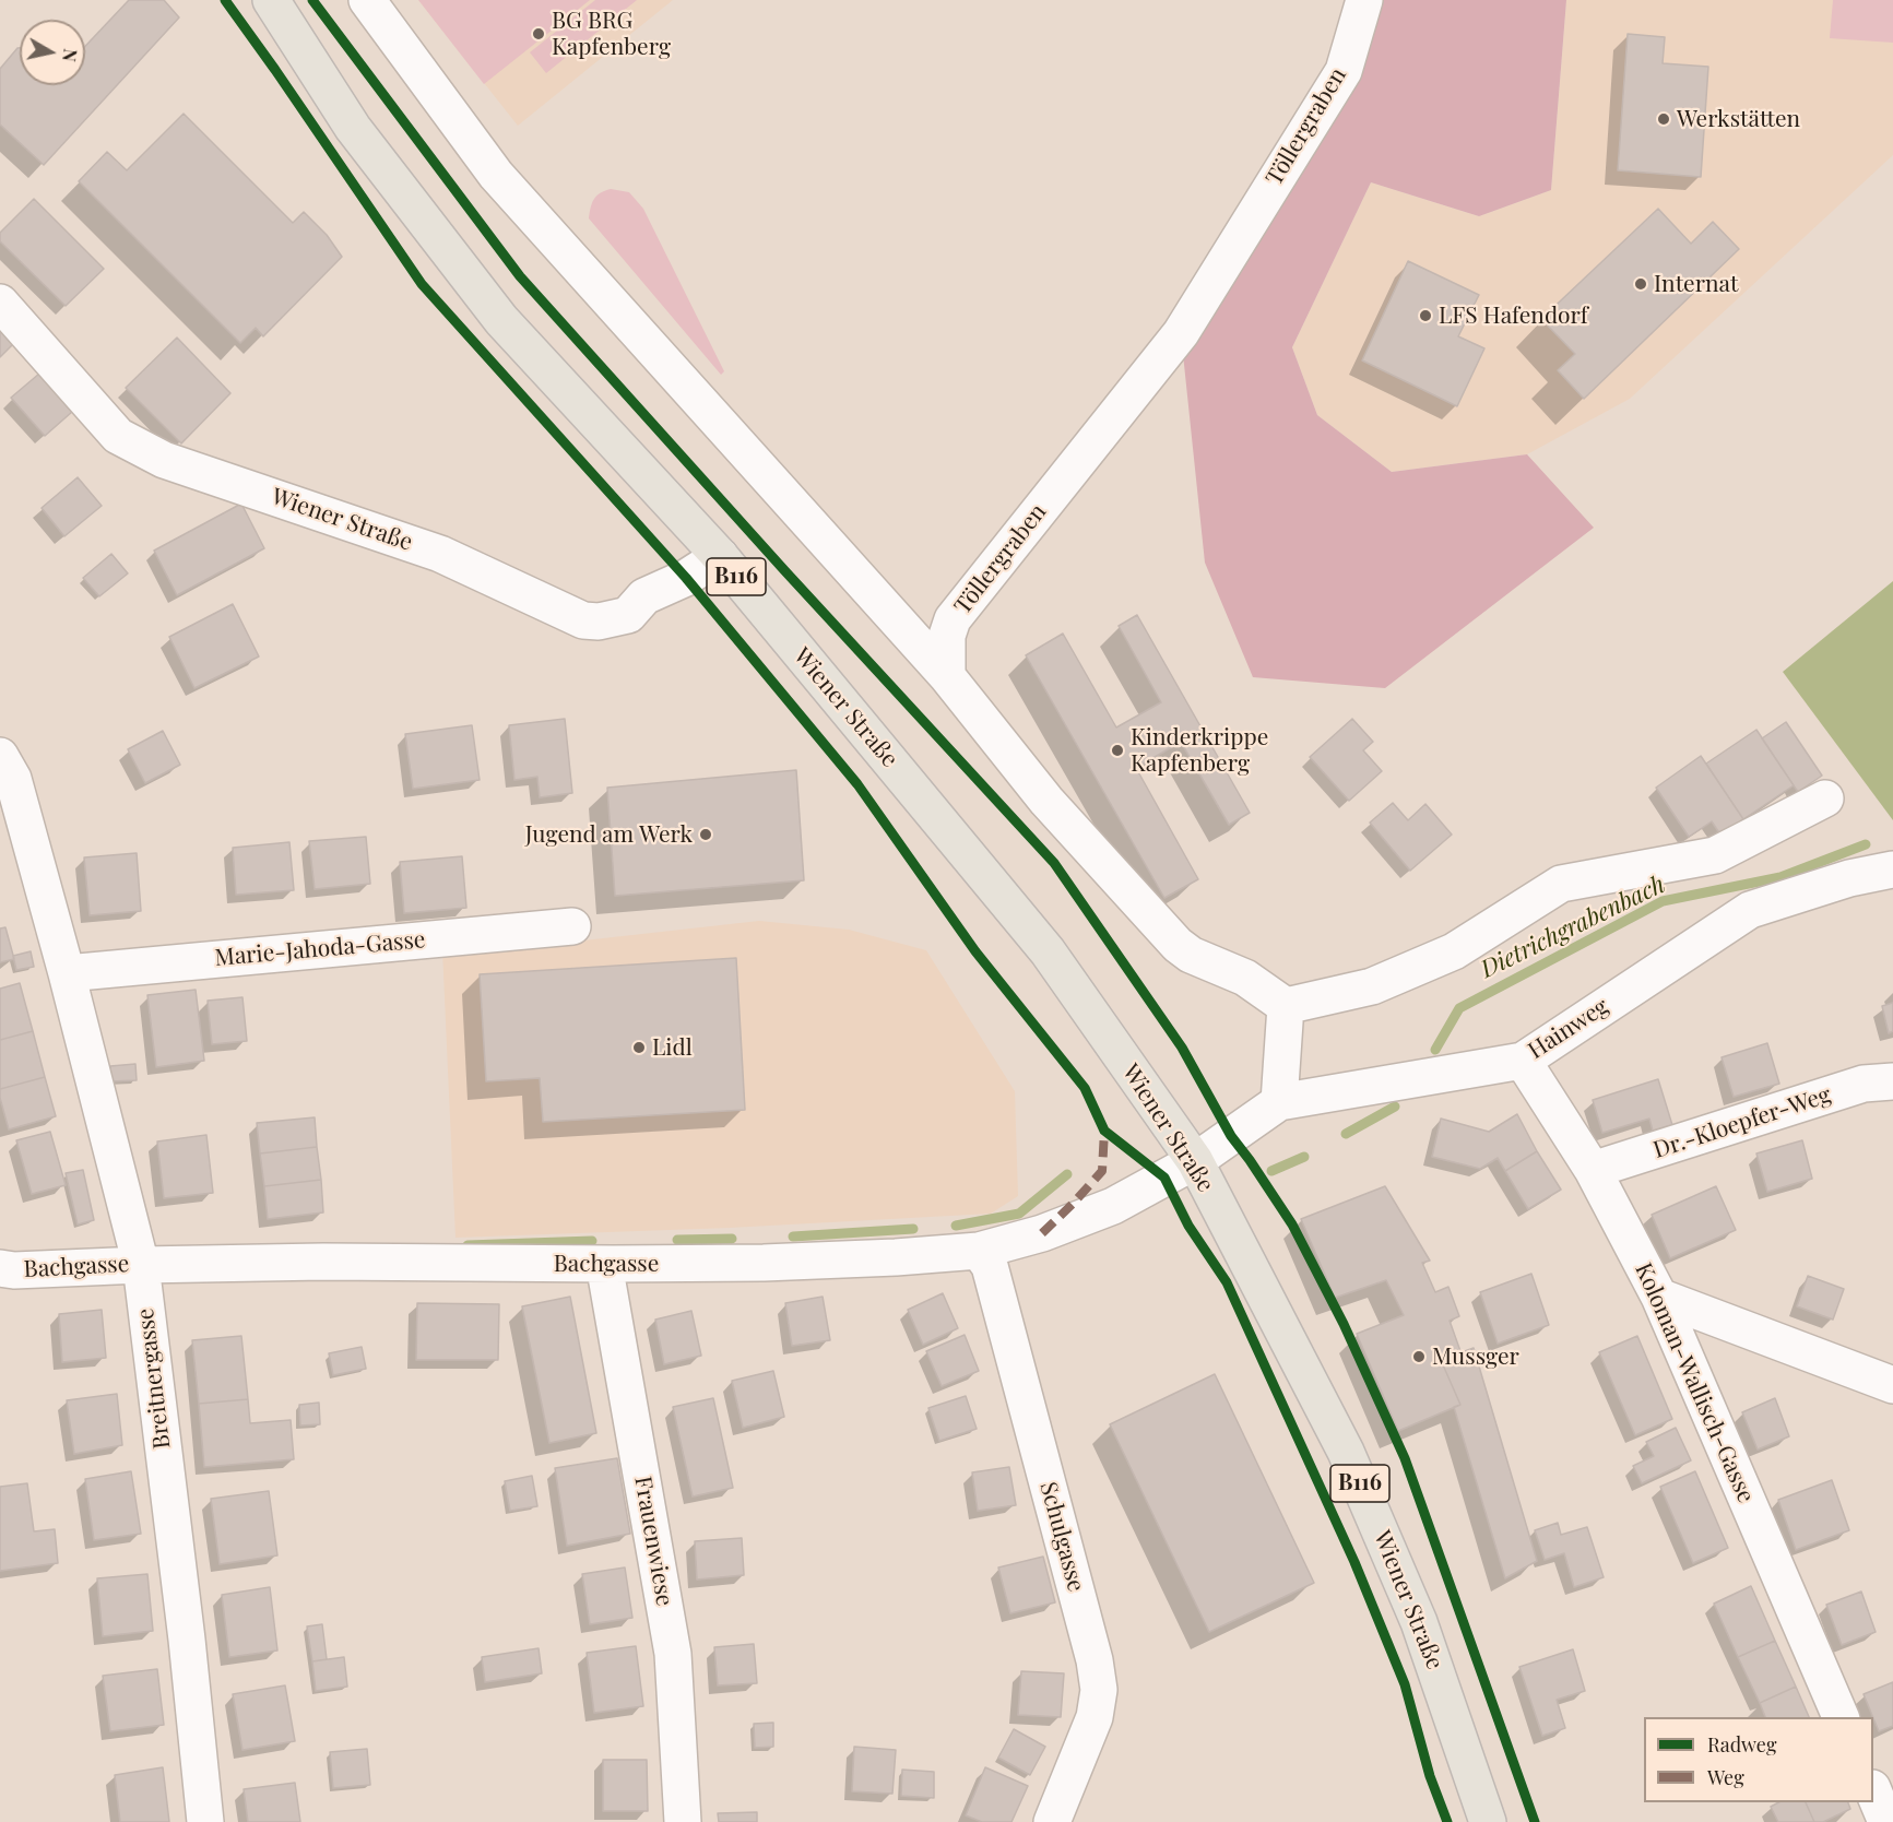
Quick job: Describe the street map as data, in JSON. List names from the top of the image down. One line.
{"streets":{"main road":["Wiener Straße","B116"],"street":["Töllergraben","Marie-Jahoda-Gasse","Hainweg","Dr.-Kloepfer-Weg","Bachgasse","Breitnergasse","Koloman-Wallisch-Gasse","Schulgasse","Frauenwiese"]},"crossings":[["Wiener Straße","Hainweg"],["Wiener Straße","Bachgasse"],["Marie-Jahoda-Gasse","Breitnergasse"],["Hainweg","Bachgasse"],["Hainweg","Koloman-Wallisch-Gasse"],["Dr.-Kloepfer-Weg","Koloman-Wallisch-Gasse"],["Bachgasse","Breitnergasse"],["Bachgasse","Schulgasse"],["Bachgasse","Frauenwiese"]],"water":["Dietrichgrabenbach"],"places":["BG BRG Kapfenberg","Werkstätten","Internat","LFS Hafendorf","Kinderkrippe Kapfenberg","Jugend am Werk","Lidl","Mussger"],"legend":["Radweg","Weg"],"north":"right"}
